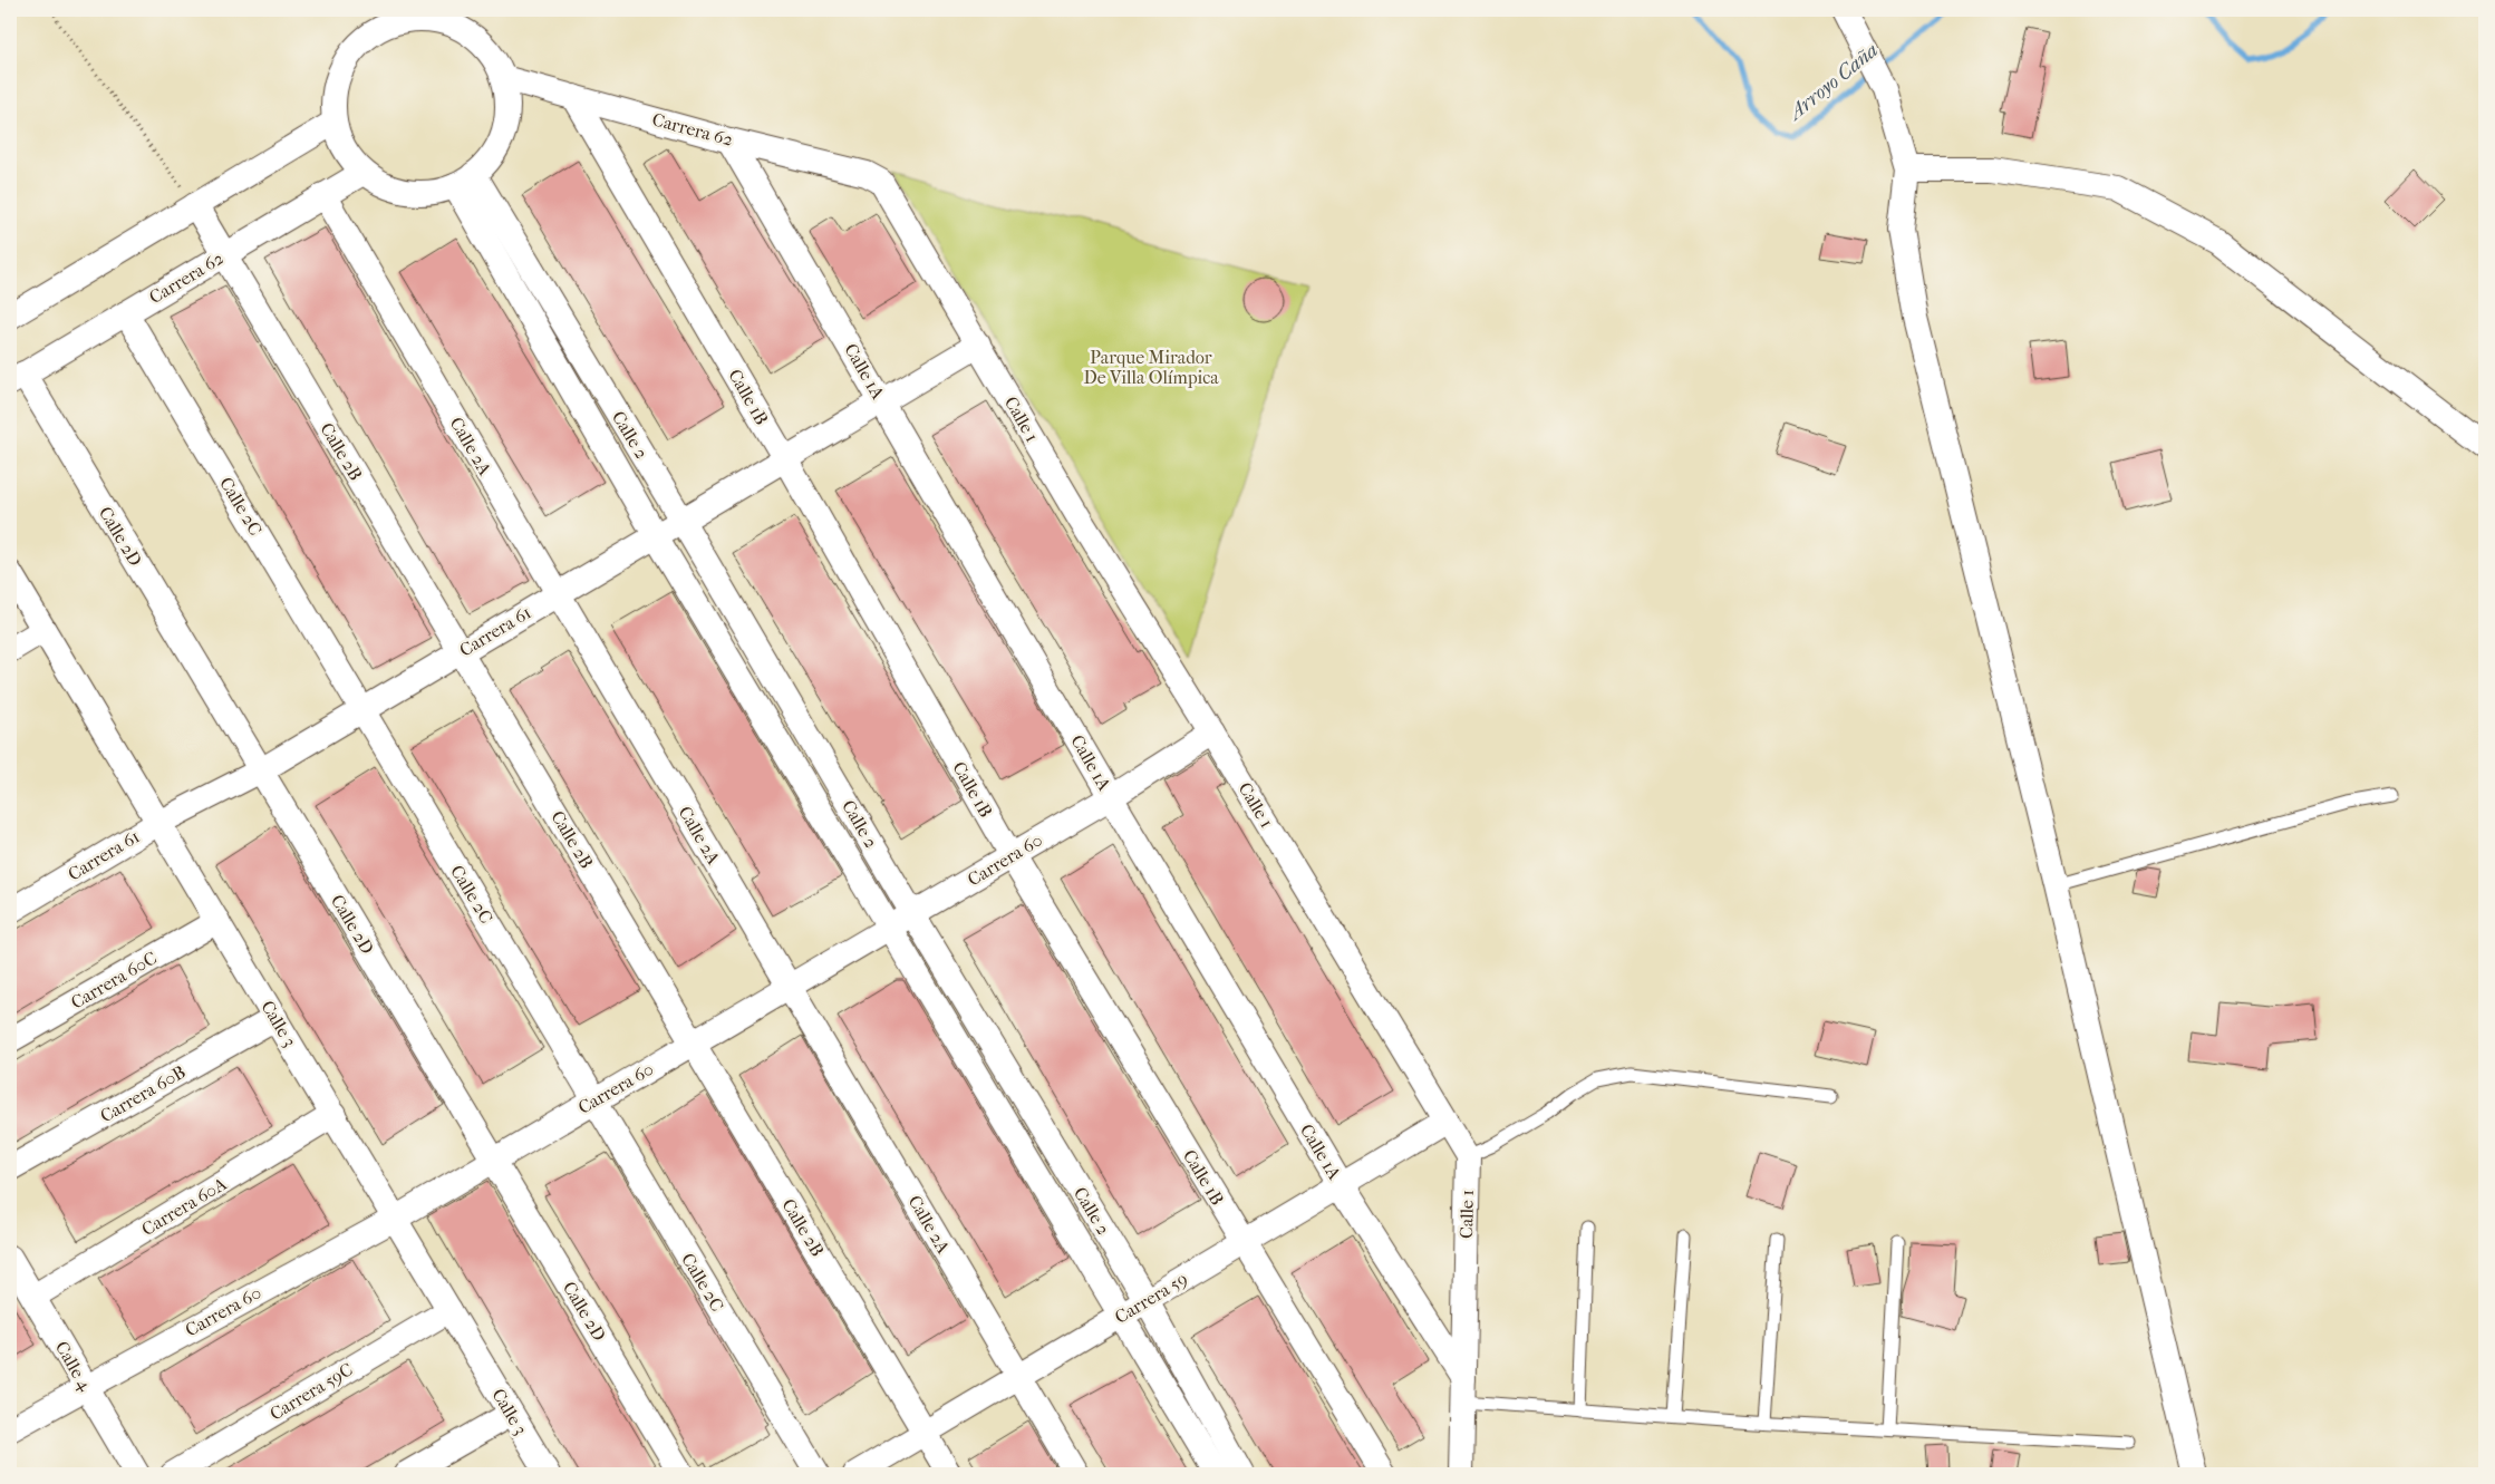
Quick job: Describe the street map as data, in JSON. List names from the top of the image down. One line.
{"streets":{"street":["Carrera 62","Calle 1A","Calle 1B","Calle 1","Calle 2","Calle 2A","Calle 2B","Calle 2C","Calle 2D","Carrera 61","Carrera 60","Carrera 60C","Calle 3","Carrera 60B","Carrera 60A","Carrera 59","Calle 4","Carrera 59C"]},"crossings":[["Carrera 62","Calle 1A"],["Carrera 62","Calle 1B"],["Carrera 62","Calle 1"],["Carrera 62","Calle 2"],["Carrera 62","Calle 2A"],["Carrera 62","Calle 2B"],["Carrera 62","Calle 2C"],["Carrera 62","Calle 2D"],["Calle 1A","Calle 1"],["Calle 1A","Carrera 61"],["Calle 1A","Carrera 60"],["Calle 1A","Carrera 59"],["Calle 1B","Carrera 61"],["Calle 1B","Carrera 60"],["Calle 1B","Carrera 59"],["Calle 1","Carrera 61"],["Calle 1","Carrera 60"],["Calle 1","Carrera 59"],["Calle 2","Carrera 61"],["Calle 2","Carrera 60"],["Calle 2","Carrera 59"],["Calle 2A","Carrera 61"],["Calle 2A","Carrera 60"],["Calle 2A","Carrera 59"],["Calle 2B","Carrera 61"],["Calle 2B","Carrera 60"],["Calle 2B","Carrera 59"],["Calle 2C","Carrera 61"],["Calle 2C","Carrera 60"],["Calle 2D","Carrera 61"],["Calle 2D","Carrera 60"],["Carrera 61","Calle 3"],["Carrera 60","Calle 3"],["Carrera 60","Calle 4"],["Carrera 60C","Calle 3"],["Calle 3","Carrera 60B"],["Calle 3","Carrera 60A"],["Calle 3","Carrera 59C"],["Carrera 60A","Calle 4"]],"water":["Arroyo Caña"],"parks":["Parque Mirador De Villa Olímpica"]}
